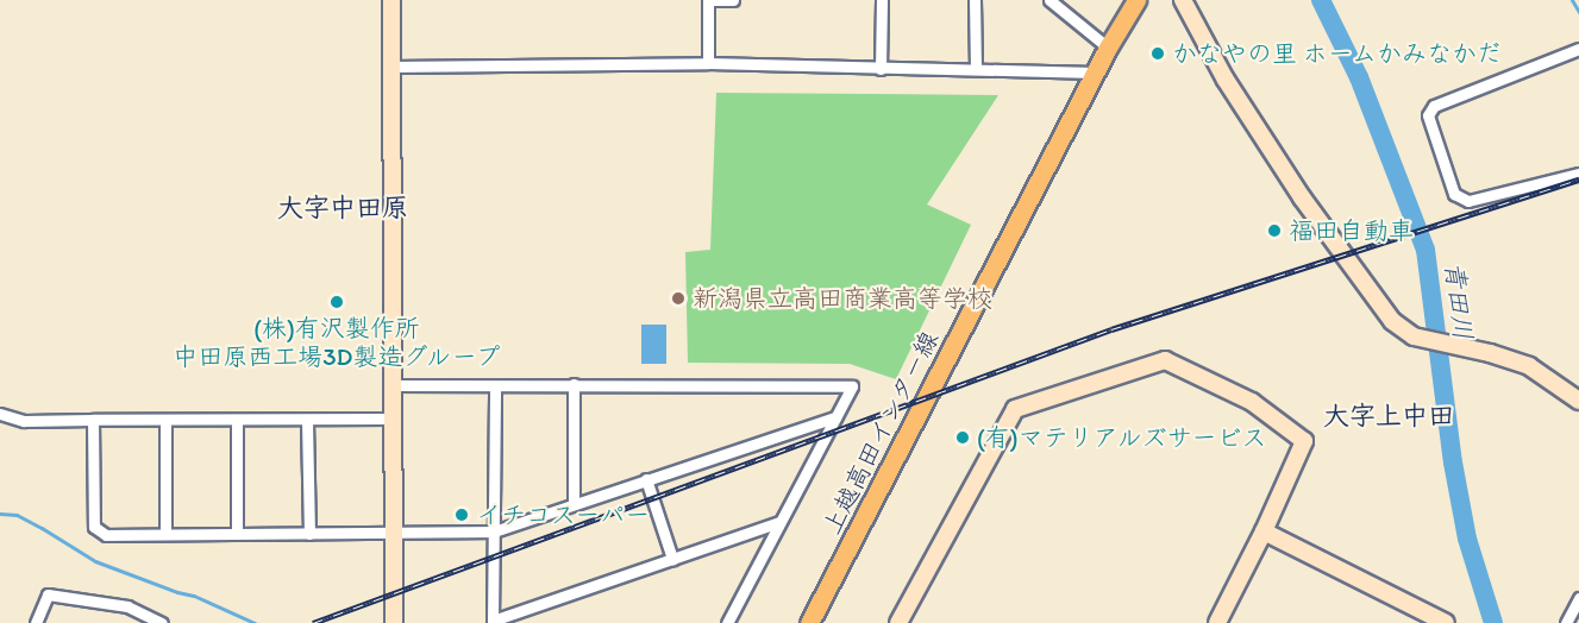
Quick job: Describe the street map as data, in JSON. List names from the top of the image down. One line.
{"streets":{"main road":["上越高田インター線"]},"districts":["大字中田原","大字上中田"],"water":["青田川"],"places":["かなやの里 ホームかみなかだ","福田自動車","新潟県立高田商業高等学校","(株)有沢製作所 中田原西工場3D製造グループ","(有)マテリアルズサービス","イチコスーパー"]}
